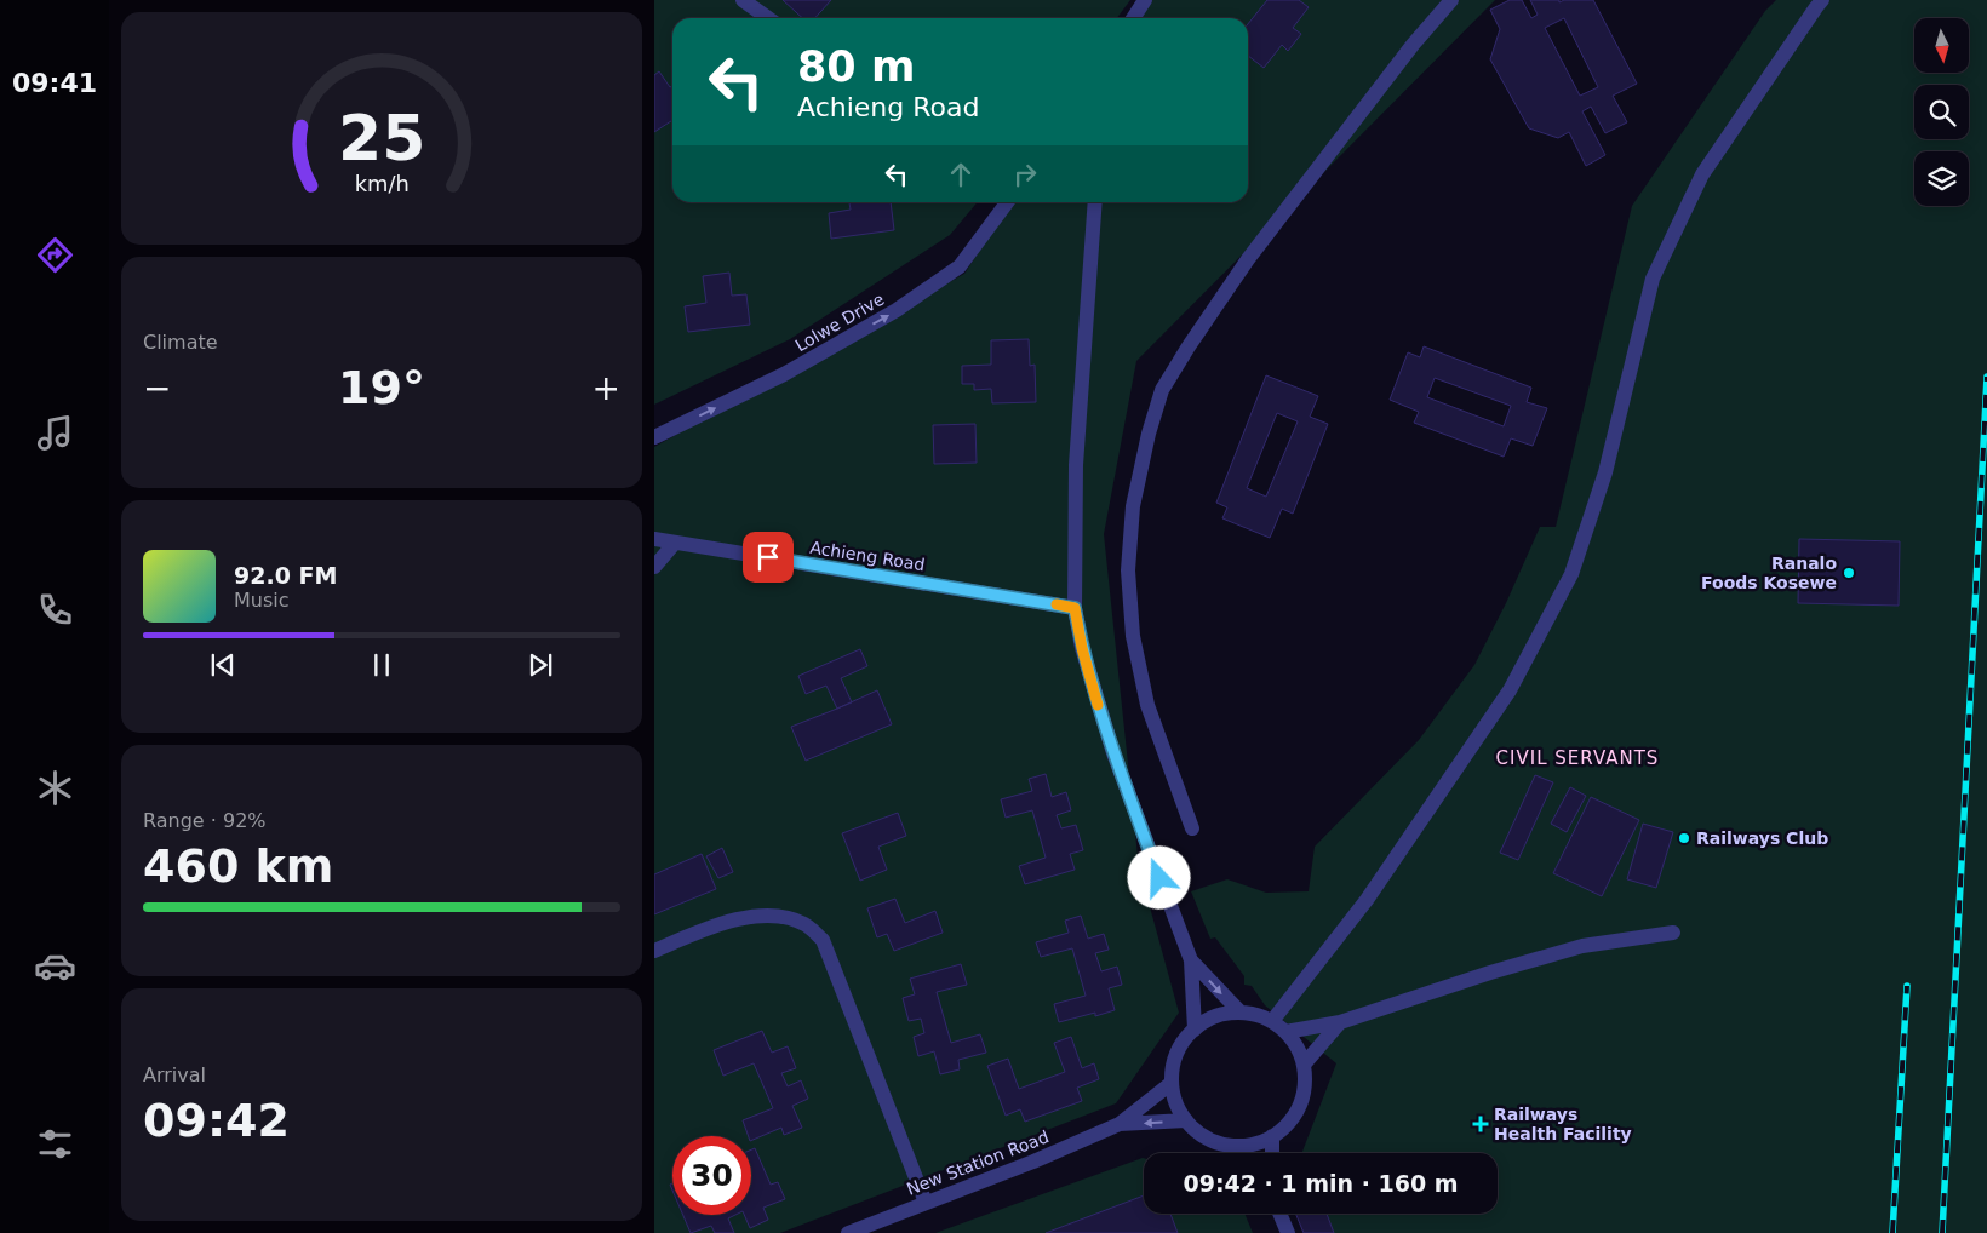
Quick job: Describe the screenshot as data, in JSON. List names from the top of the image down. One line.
{"streets":{"street":["Lolwe Drive","Achieng Road","New Station Road"]},"one_way":["Lolwe Drive"],"districts":["CIVIL SERVANTS"],"places":{"other":["Ranalo Foods Kosewe","Railways Club"],"health":["Railways Health Facility"]},"north":"bottom","page":{"tabs":"09:41","turn":["80 m","Achieng Road"],"tile":["Climate",["Range · 92%","460 km"],["Arrival","09:42"]],"heat":["−","19°","+"],"song":["92.0 FM","Music"],"limit":"30","trip":"09:42 · 1 min · 160 m","gauge":["25","km/h"]}}
